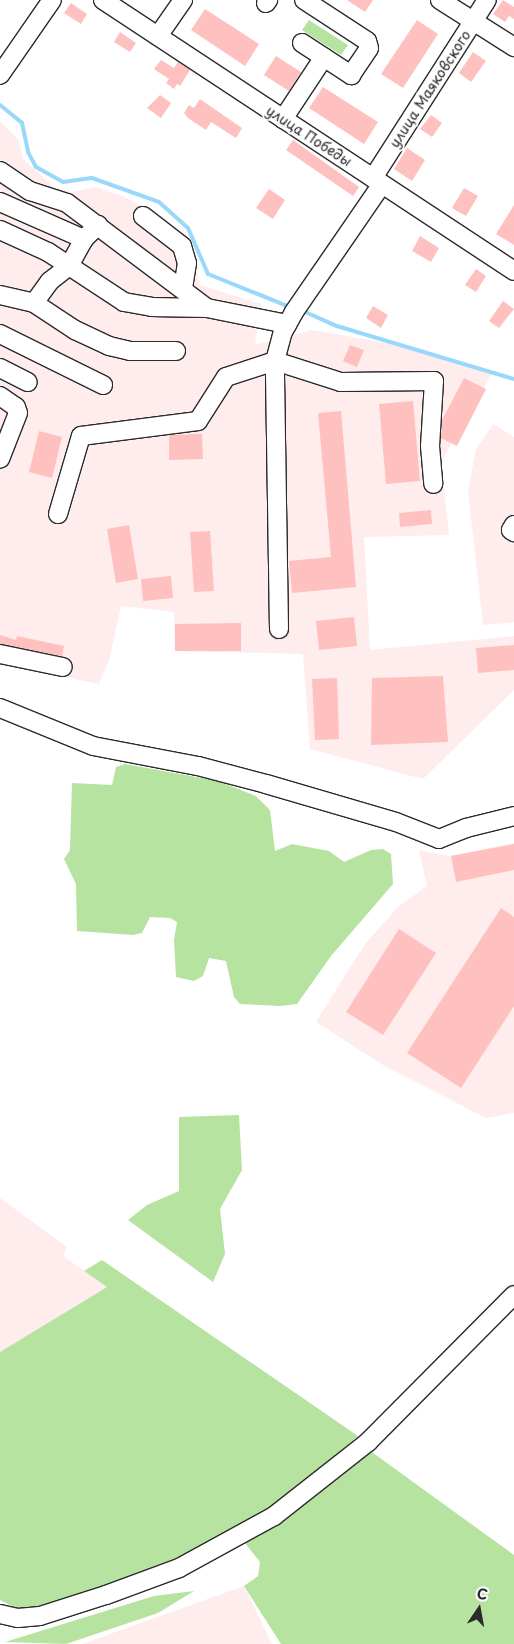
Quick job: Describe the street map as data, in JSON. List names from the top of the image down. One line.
{"streets":{"street":["улица Маяковского","улица Победы"]},"crossings":[["улица Маяковского","улица Победы"]],"north":"top"}
